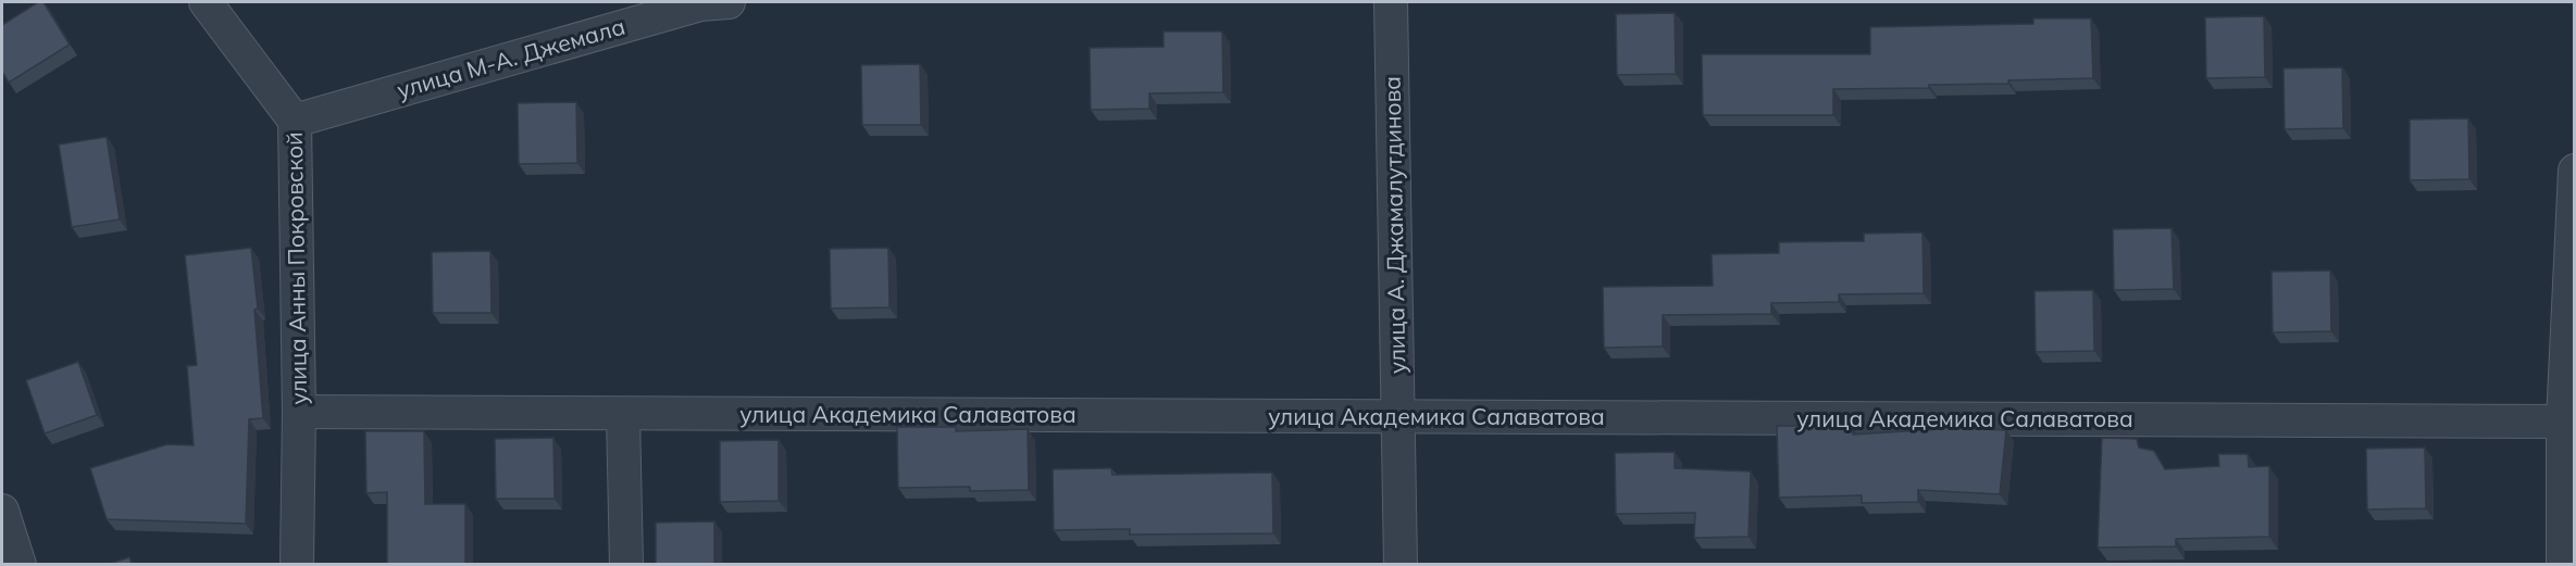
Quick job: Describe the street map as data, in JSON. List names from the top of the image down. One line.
{"streets":{"street":["улица М-А. Джемала","улица А. Джамалутдинова","улица Анны Покровской","улица Академика Салаватова"]},"crossings":[["улица М-А. Джемала","улица Анны Покровской"],["улица А. Джамалутдинова","улица Академика Салаватова"],["улица Анны Покровской","улица Академика Салаватова"]]}
